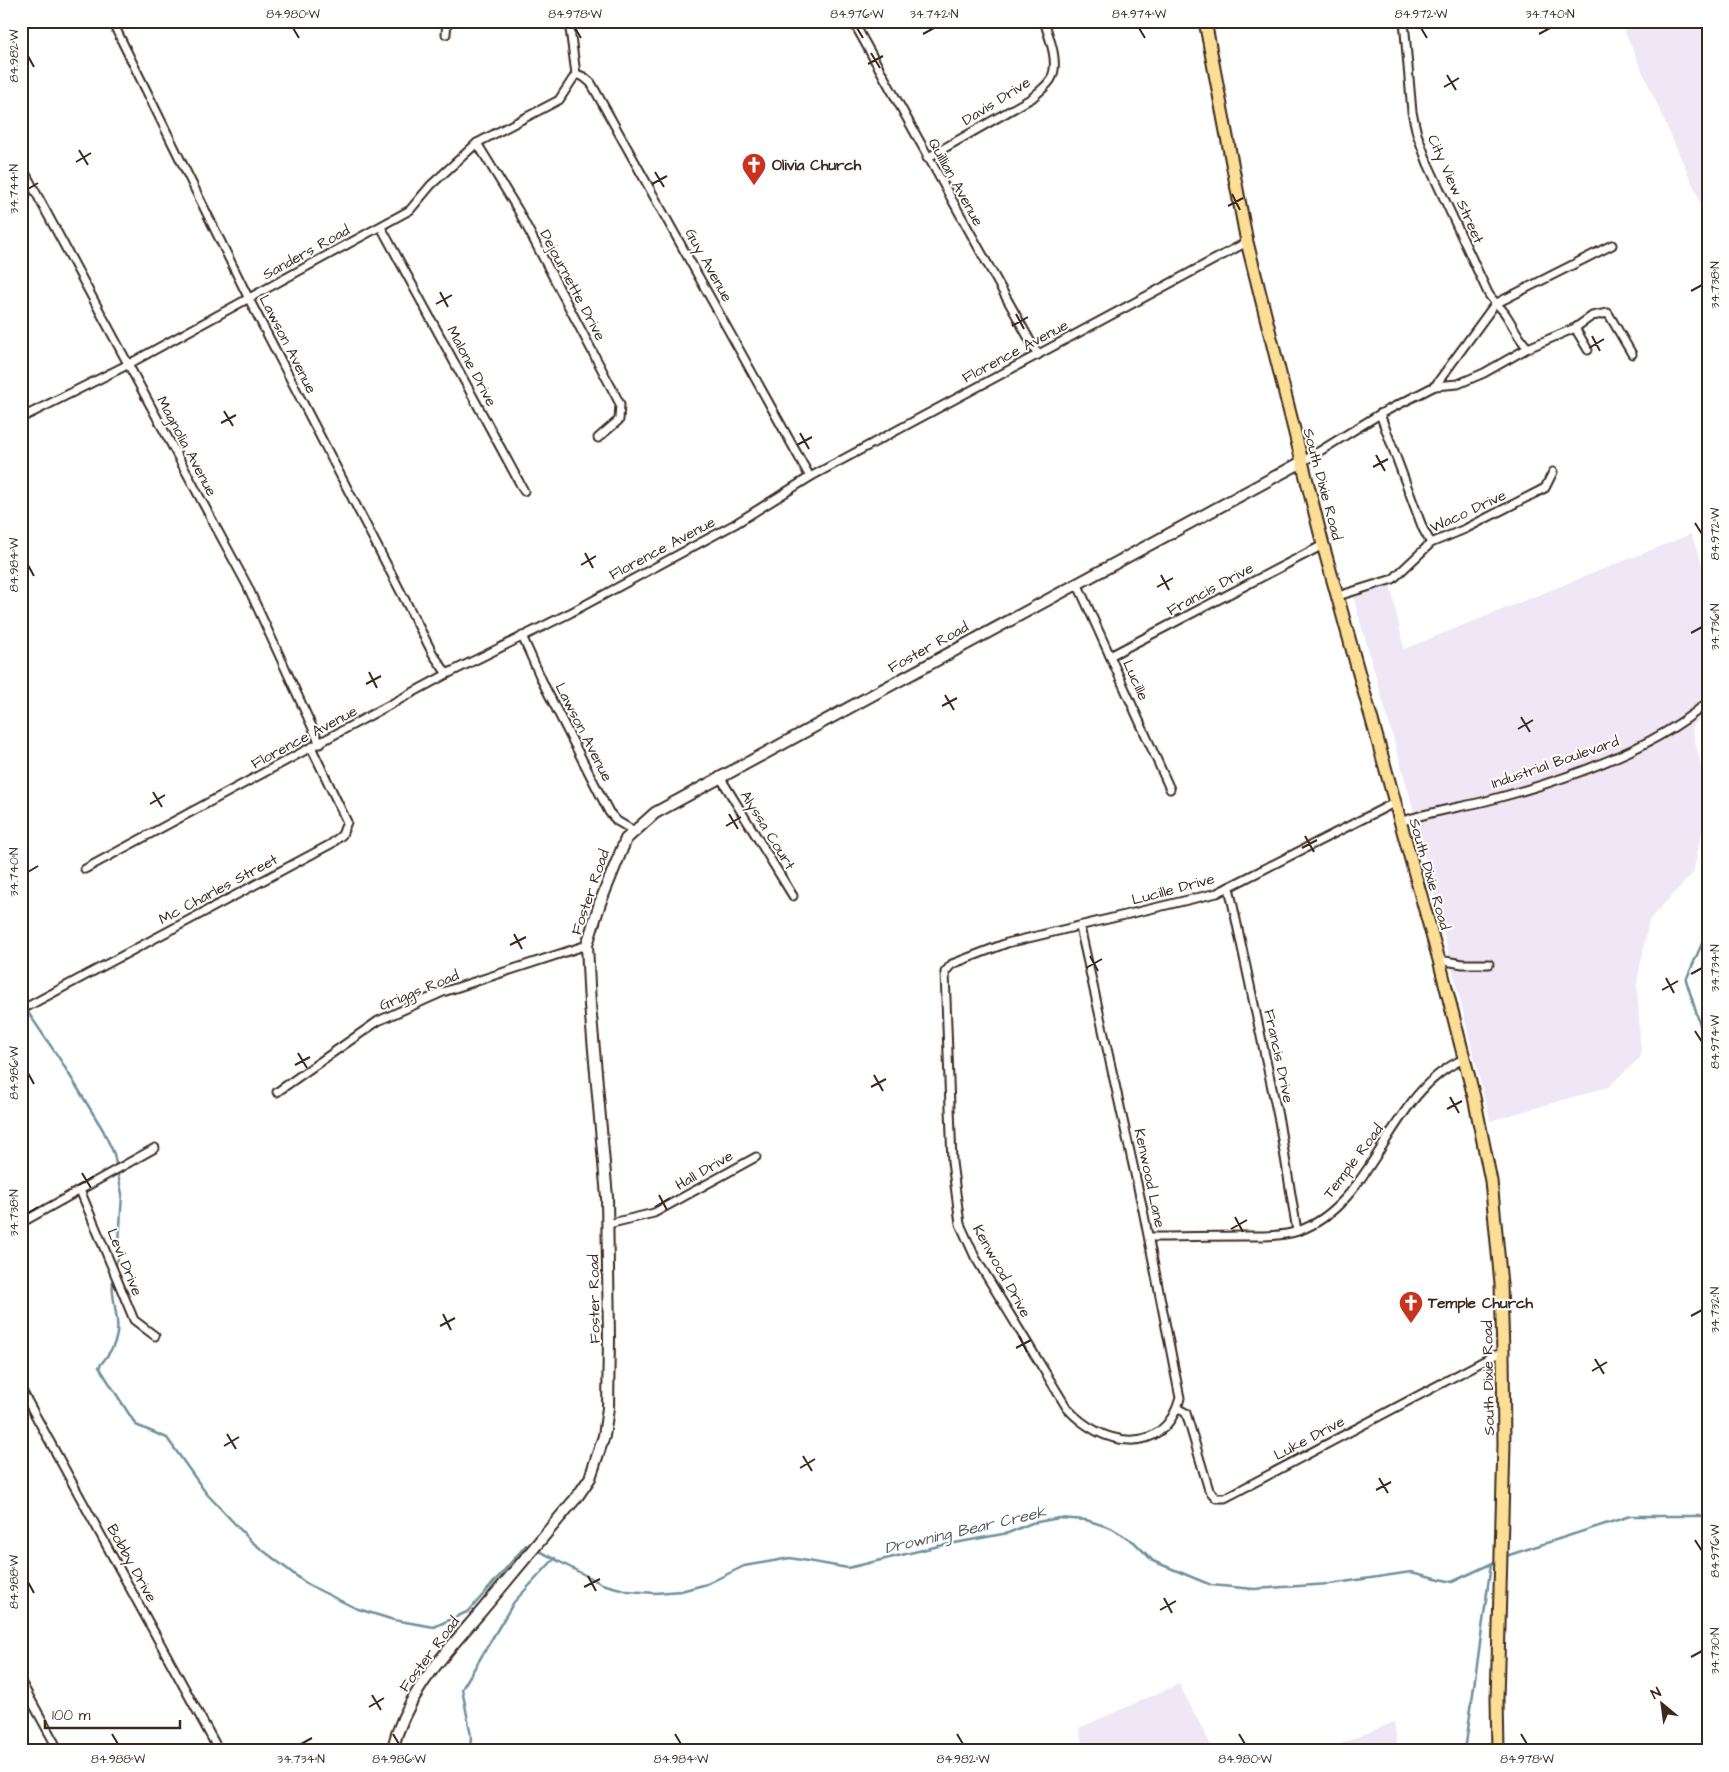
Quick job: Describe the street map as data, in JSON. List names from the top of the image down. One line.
{"streets":{"main road":["South Dixie Road"],"street":["Davis Drive","Quillian Avenue","City View Street","Sanders Road","Guy Avenue","Dejournette Drive","Lawson Avenue","Florence Avenue","Malone Drive","Magnolia Avenue","Waco Drive","Francis Drive","Foster Road","Lucille","Industrial Boulevard","Alyssa Court","Mc Charles Street","Lucille Drive","Griggs Road","Temple Road","Hall Drive","Kenwood Lane","Levi Drive","Kenwood Drive","Luke Drive","Bobby Drive"]},"crossings":[["Davis Drive","Quillian Avenue"],["Quillian Avenue","Florence Avenue"],["Sanders Road","Guy Avenue"],["Sanders Road","Dejournette Drive"],["Sanders Road","Lawson Avenue"],["Sanders Road","Malone Drive"],["Sanders Road","Magnolia Avenue"],["Guy Avenue","Florence Avenue"],["Lawson Avenue","Florence Avenue"],["Lawson Avenue","Foster Road"],["Florence Avenue","Magnolia Avenue"],["Florence Avenue","South Dixie Road"],["Florence Avenue","Mc Charles Street"],["South Dixie Road","Waco Drive"],["South Dixie Road","Francis Drive"],["South Dixie Road","Foster Road"],["South Dixie Road","Industrial Boulevard"],["South Dixie Road","Lucille Drive"],["South Dixie Road","Temple Road"],["South Dixie Road","Luke Drive"],["Francis Drive","Lucille"],["Francis Drive","Lucille Drive"],["Francis Drive","Temple Road"],["Foster Road","Lucille"],["Foster Road","Alyssa Court"],["Foster Road","Griggs Road"],["Foster Road","Hall Drive"],["Lucille Drive","Kenwood Lane"],["Lucille Drive","Kenwood Drive"],["Temple Road","Kenwood Lane"],["Kenwood Lane","Kenwood Drive"],["Kenwood Lane","Luke Drive"],["Kenwood Drive","Luke Drive"]],"water":["Drowning Bear Creek"],"places":{"church":["Olivia Church","Temple Church"]},"scale_bar":"100 m","north":"top left","coordinates":["84.980°W","84.978°W","84.976°W","34.742°N","84.974°W","84.972°W","34.740°N","84.982°W","34.744°N","34.738°N","84.984°W","34.736°N","34.734°N","84.986°W","34.732°N","84.988°W","34.730°N"]}
